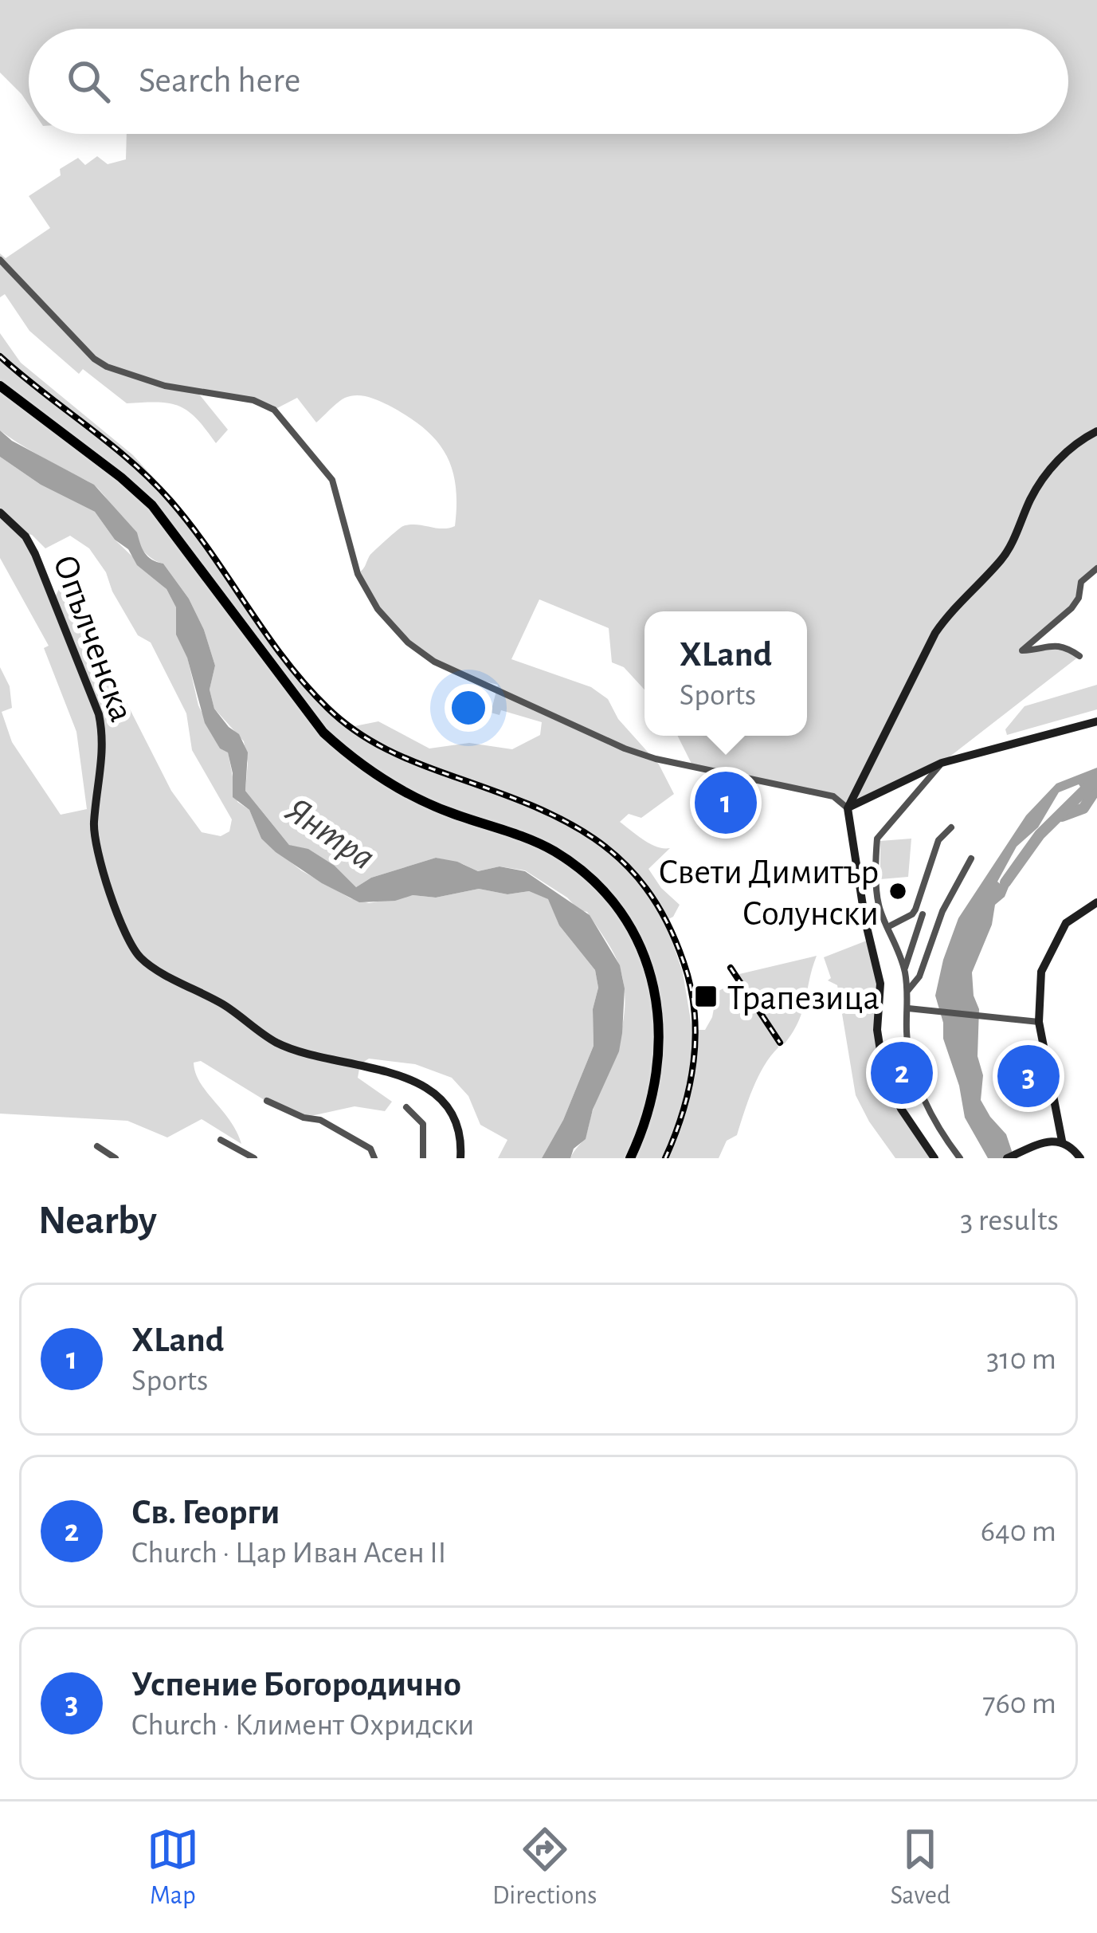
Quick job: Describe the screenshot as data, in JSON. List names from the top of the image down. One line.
{"streets":{"street":["Опълченска"]},"water":["Янтра"],"places":{"other":["Свети Димитър Солунски"],"transit":["Трапезица"]},"page":{"search":"Search here","popup":["XLand","Sports"],"pins":["1","2","3"],"heading":["Nearby","3 results"],"list":[{"mark":"1","name":"XLand","note":"Sports","value":"310 m"},{"mark":"2","name":"Св. Георги","note":"Church · Цар Иван Асен II","value":"640 m"},{"mark":"3","name":"Успение Богородично","note":"Church · Климент Охридски","value":"760 m"}],"nav":["Map","Directions","Saved"]}}
